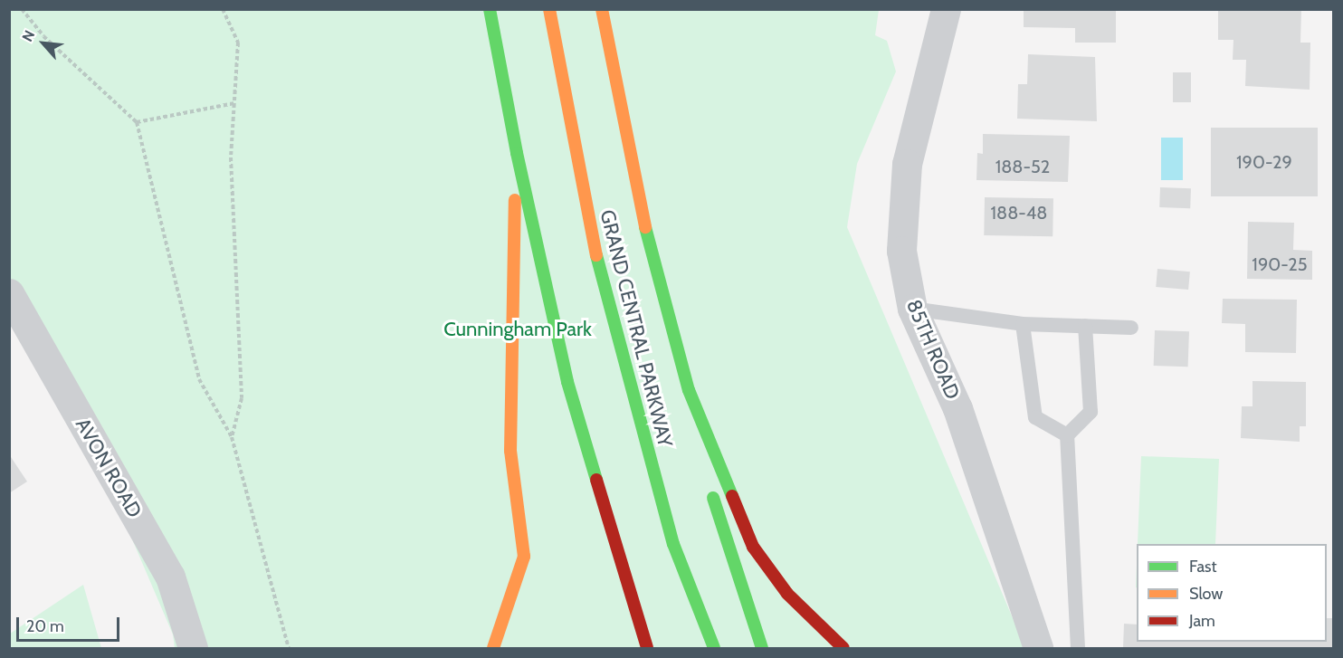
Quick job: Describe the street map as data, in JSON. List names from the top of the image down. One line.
{"streets":{"highway":["GRAND CENTRAL PARKWAY"],"street":["85TH ROAD","AVON ROAD"]},"parks":["Cunningham Park"],"house_numbers":["190-29","188-52","188-48","190-25"],"legend":["Fast","Slow","Jam"],"scale_bar":"20 m","north":"top left"}
